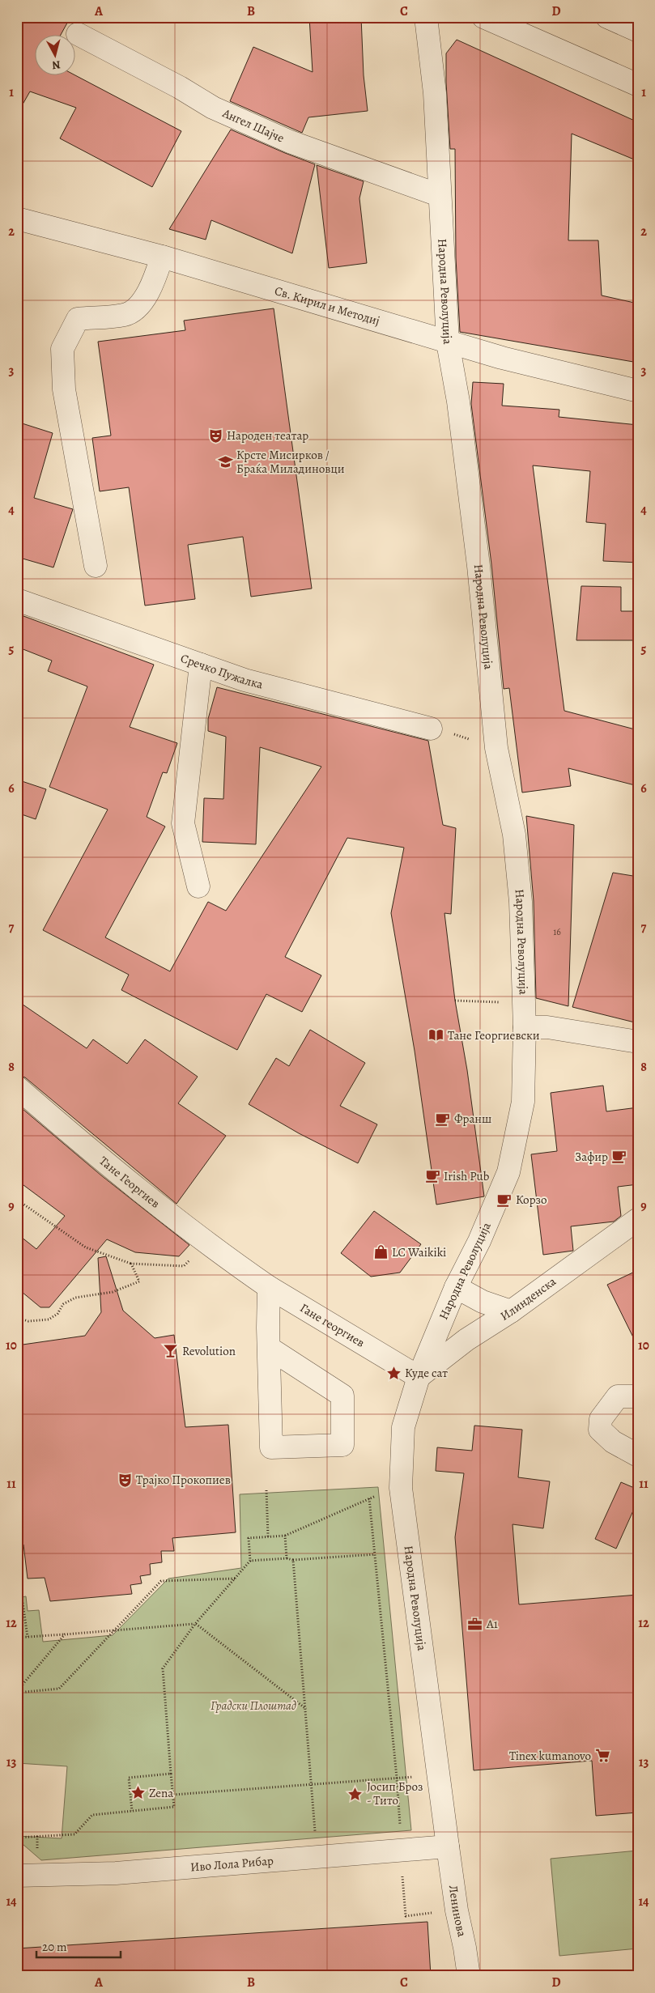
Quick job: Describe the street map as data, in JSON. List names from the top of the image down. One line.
{"streets":{"street":["Ангел Шајче","Народна Револуција","Св. Кирил и Методиј","Сречко Пужалка","Тане Георгиев","Илинденска","Гане георгиев","Иво Лола Рибар","Ленинова"]},"crossings":[["Ангел Шајче","Народна Револуција"],["Народна Револуција","Св. Кирил и Методиј"],["Народна Револуција","Илинденска"],["Народна Револуција","Гане георгиев"],["Народна Револуција","Иво Лола Рибар"],["Народна Револуција","Ленинова"],["Тане Георгиев","Гане георгиев"],["Илинденска","Гане георгиев"],["Иво Лола Рибар","Ленинова"]],"parks":["Градски Плоштад"],"places":{"theatre":["Народен театар","Трајко Прокопиев"],"school or university":["Крсте Мисирков / Браќа Миладиновци"],"library":["Тане Георгиевски"],"cafe":["Франш","Зафир","Irish Pub","Корзо"],"shop":["LC Waikiki"],"bar":["Revolution"],"place":["Куде сат","Zena","Јосип Броз - Тито"],"office":["A1"],"supermarket":["Tinex kumanovo"]},"house_numbers":["16"],"scale_bar":"20 m","north":"bottom","grid":{"columns":["A","B","C","D"],"rows":["1","2","3","4","5","6","7","8","9","10","11","12","13","14"]}}
